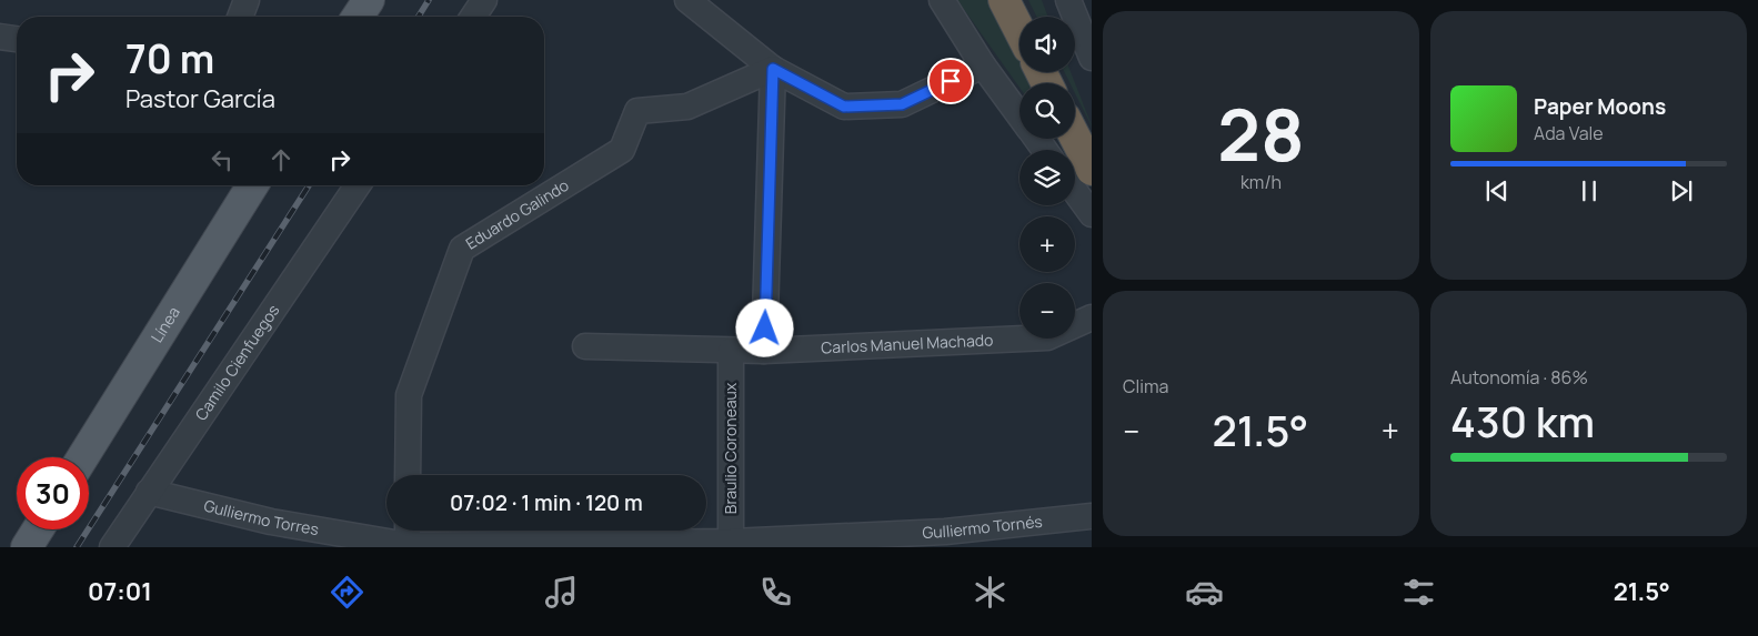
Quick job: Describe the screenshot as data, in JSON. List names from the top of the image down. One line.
{"streets":{"main road":["Línea"],"street":["Eduardo Galindo","Carlos Manuel Machado","Camilo Cienfuegos","Braulio Coroneaux","Gulliermo Torres","Gulliermo Tornés"]},"crossings":[["Carlos Manuel Machado","Braulio Coroneaux"],["Camilo Cienfuegos","Gulliermo Torres"],["Braulio Coroneaux","Gulliermo Tornés"],["Gulliermo Torres","Gulliermo Tornés"]],"page":{"tile":[["28","km/h"],"Clima",["Autonomía · 86%","430 km"]],"map_buttons":["+","−"],"turn":["70 m","Pastor García"],"song":["Paper Moons","Ada Vale"],"heat":["−","21.5°","+"],"limit":"30","trip":"07:02 · 1 min · 120 m","tabs":["07:01","21.5°"]}}
